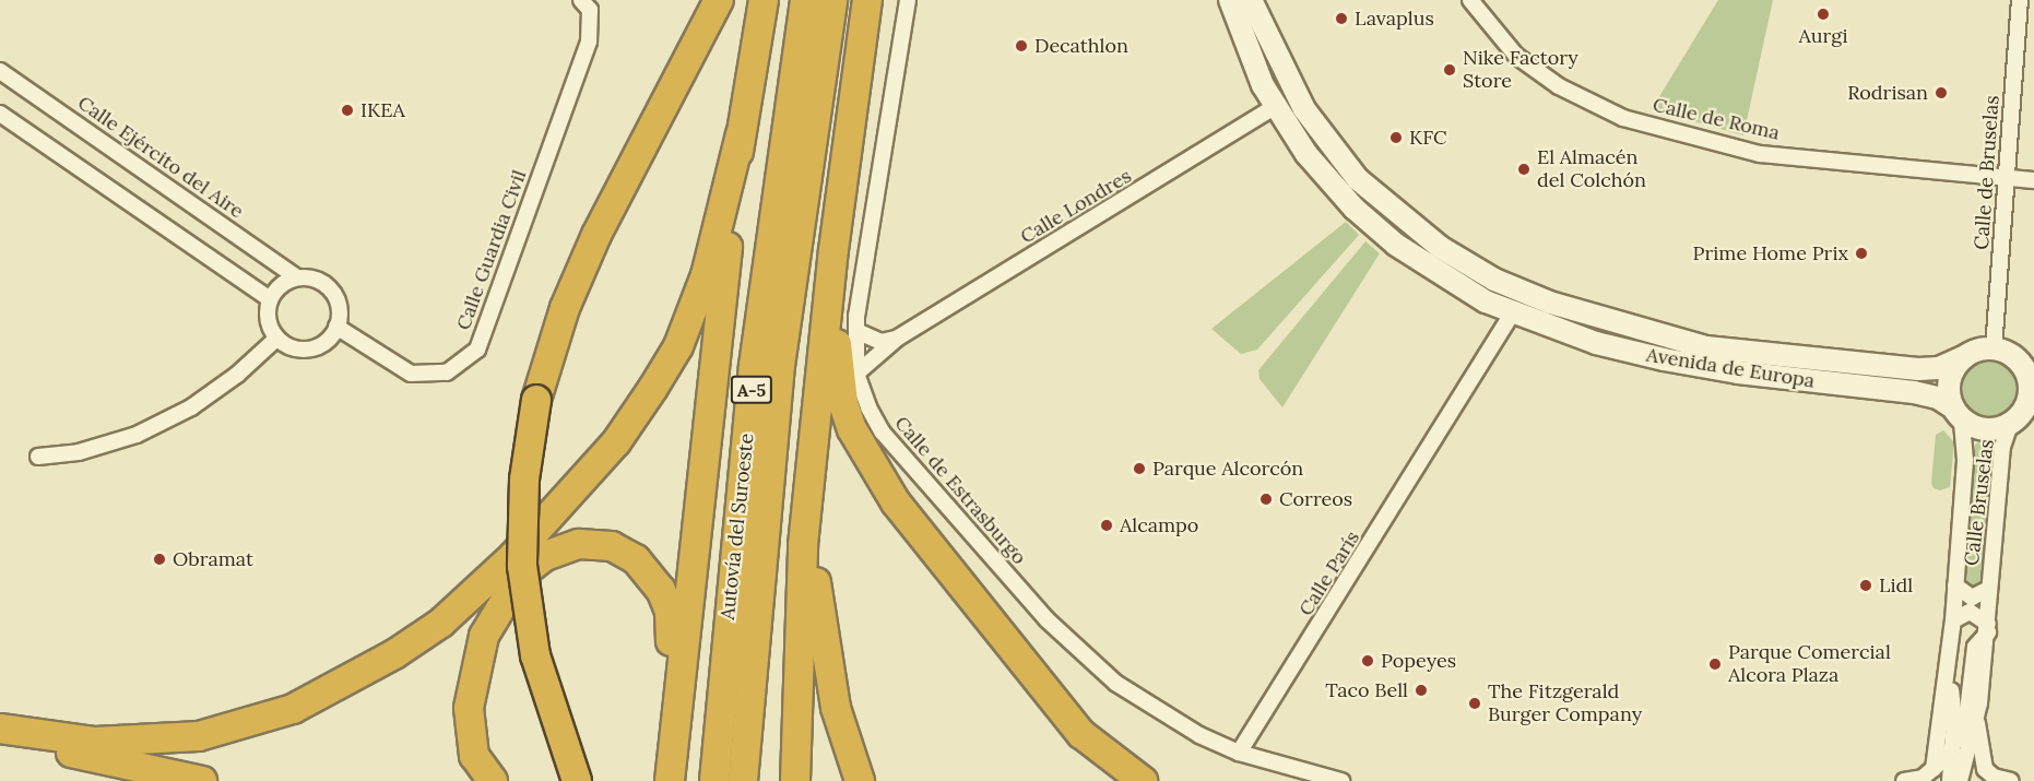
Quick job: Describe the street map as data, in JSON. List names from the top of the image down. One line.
{"streets":{"highway":["A-5","Autovía del Suroeste"],"street":["Calle de Roma","Calle Ejército del Aire","Calle de Bruselas","Calle Londres","Calle Guardia Civil","Avenida de Europa","Calle de Estrasburgo","Calle Bruselas","Calle París"]},"crossings":[["Calle de Roma","Calle de Bruselas"],["Calle Ejército del Aire","Calle Guardia Civil"],["Calle de Bruselas","Avenida de Europa"],["Calle de Bruselas","Calle Bruselas"],["Calle Londres","Avenida de Europa"],["Calle Londres","Calle de Estrasburgo"],["Avenida de Europa","Calle Bruselas"],["Avenida de Europa","Calle París"],["Calle de Estrasburgo","Calle París"]],"places":["Aurgi","Lavaplus","Decathlon","Nike Factory Store","Rodrisan","IKEA","KFC","El Almacén del Colchón","Prime Home Prix","Parque Alcorcón","Correos","Alcampo","Obramat","Lidl","Popeyes","Parque Comercial Alcora Plaza","Taco Bell","The Fitzgerald Burger Company"]}
